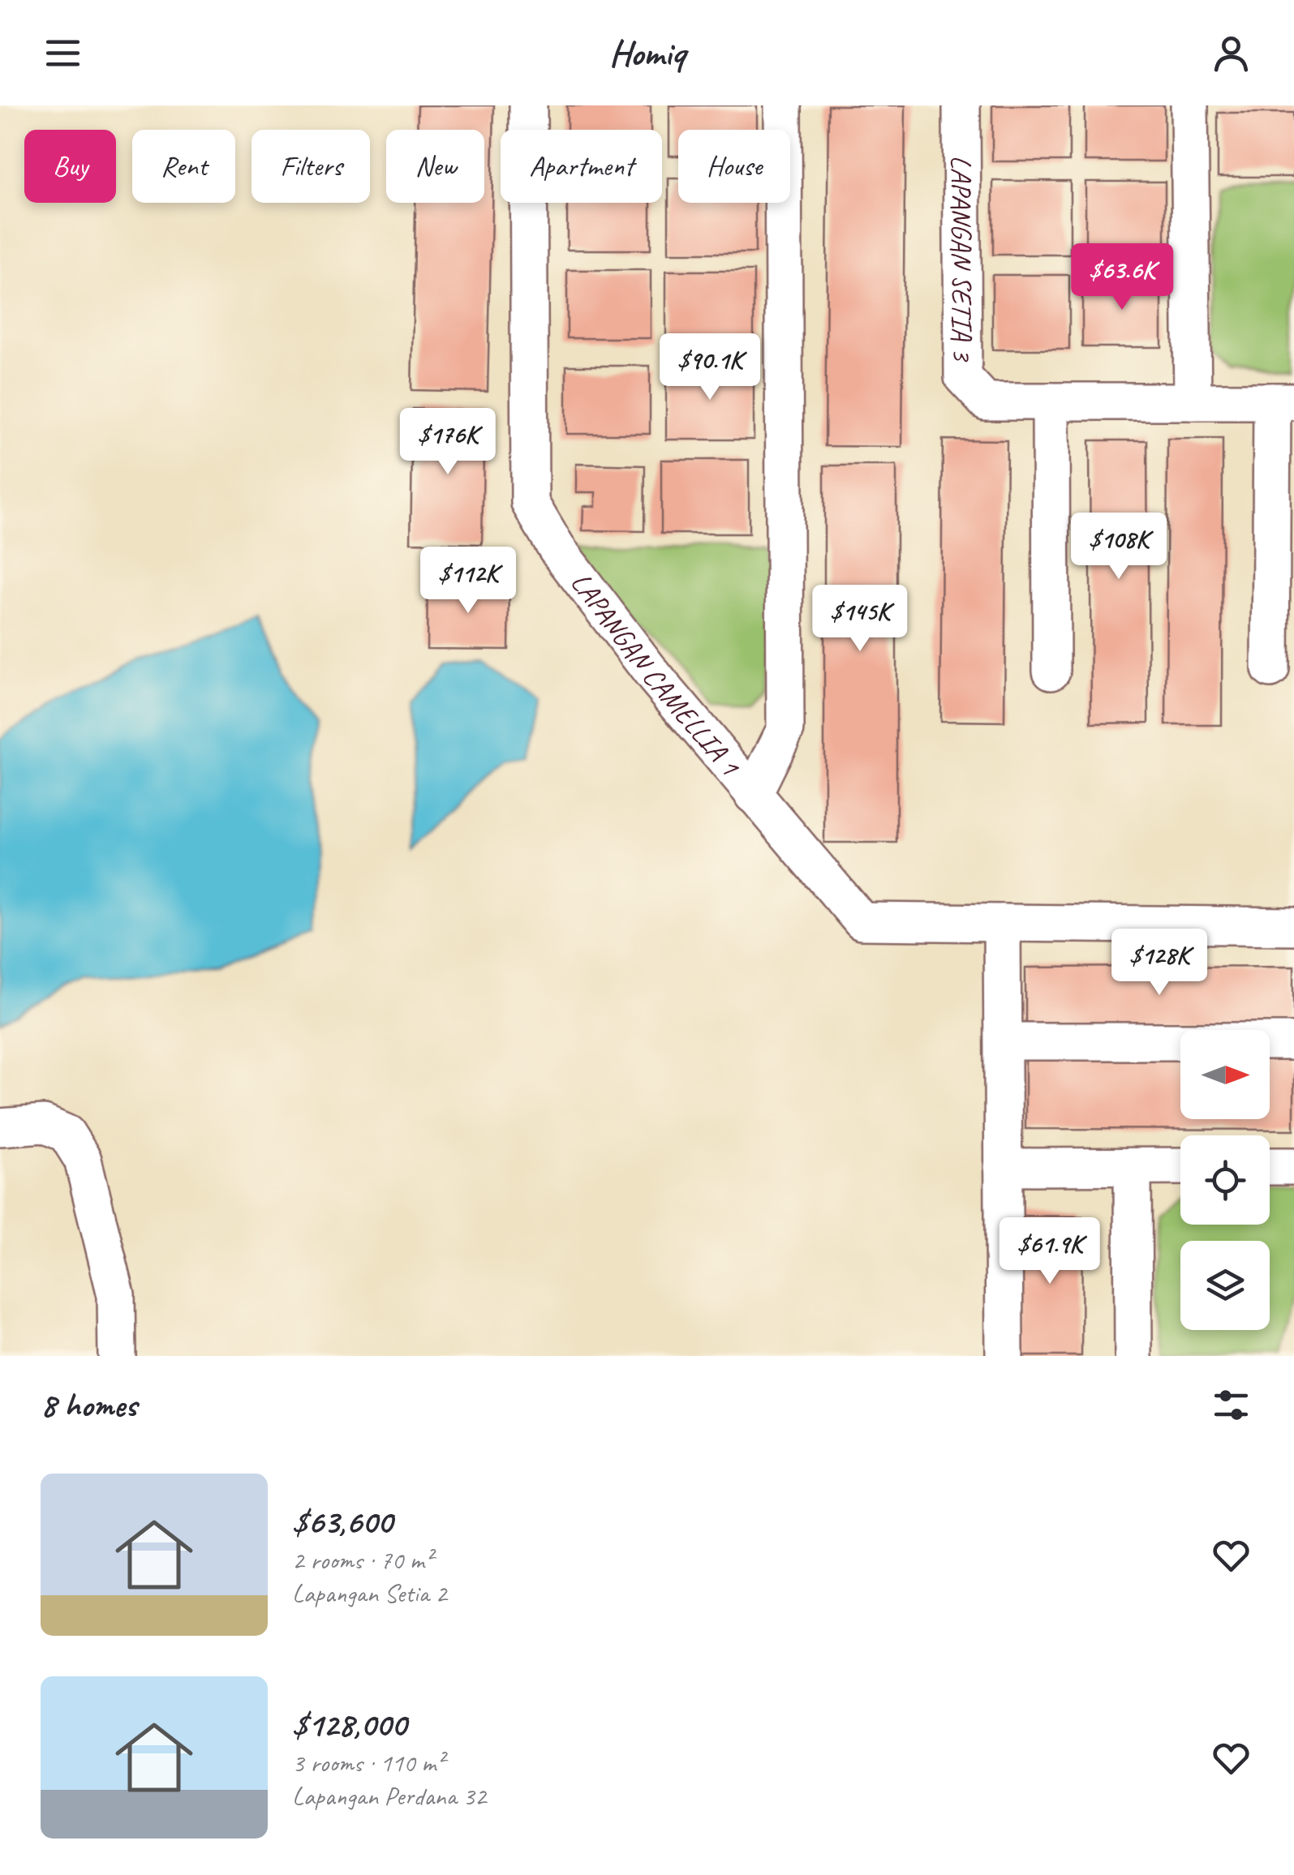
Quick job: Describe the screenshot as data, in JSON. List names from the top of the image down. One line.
{"streets":{"street":["LAPANGAN SETIA 3","LAPANGAN CAMELLIA 1"]},"north":"right","page":{"header":"Homiq","chip":["Buy","Rent","Filters","New","Apartment","House"],"price":["$63.6K","$90.1K","$176K","$108K","$112K","$145K","$128K","$61.9K"],"heading":"8 homes","list":[{"name":"$63,600","note":"2 rooms · 70 m² · Lapangan Setia 2"},{"name":"$128,000","note":"3 rooms · 110 m² · Lapangan Perdana 32"}]}}
